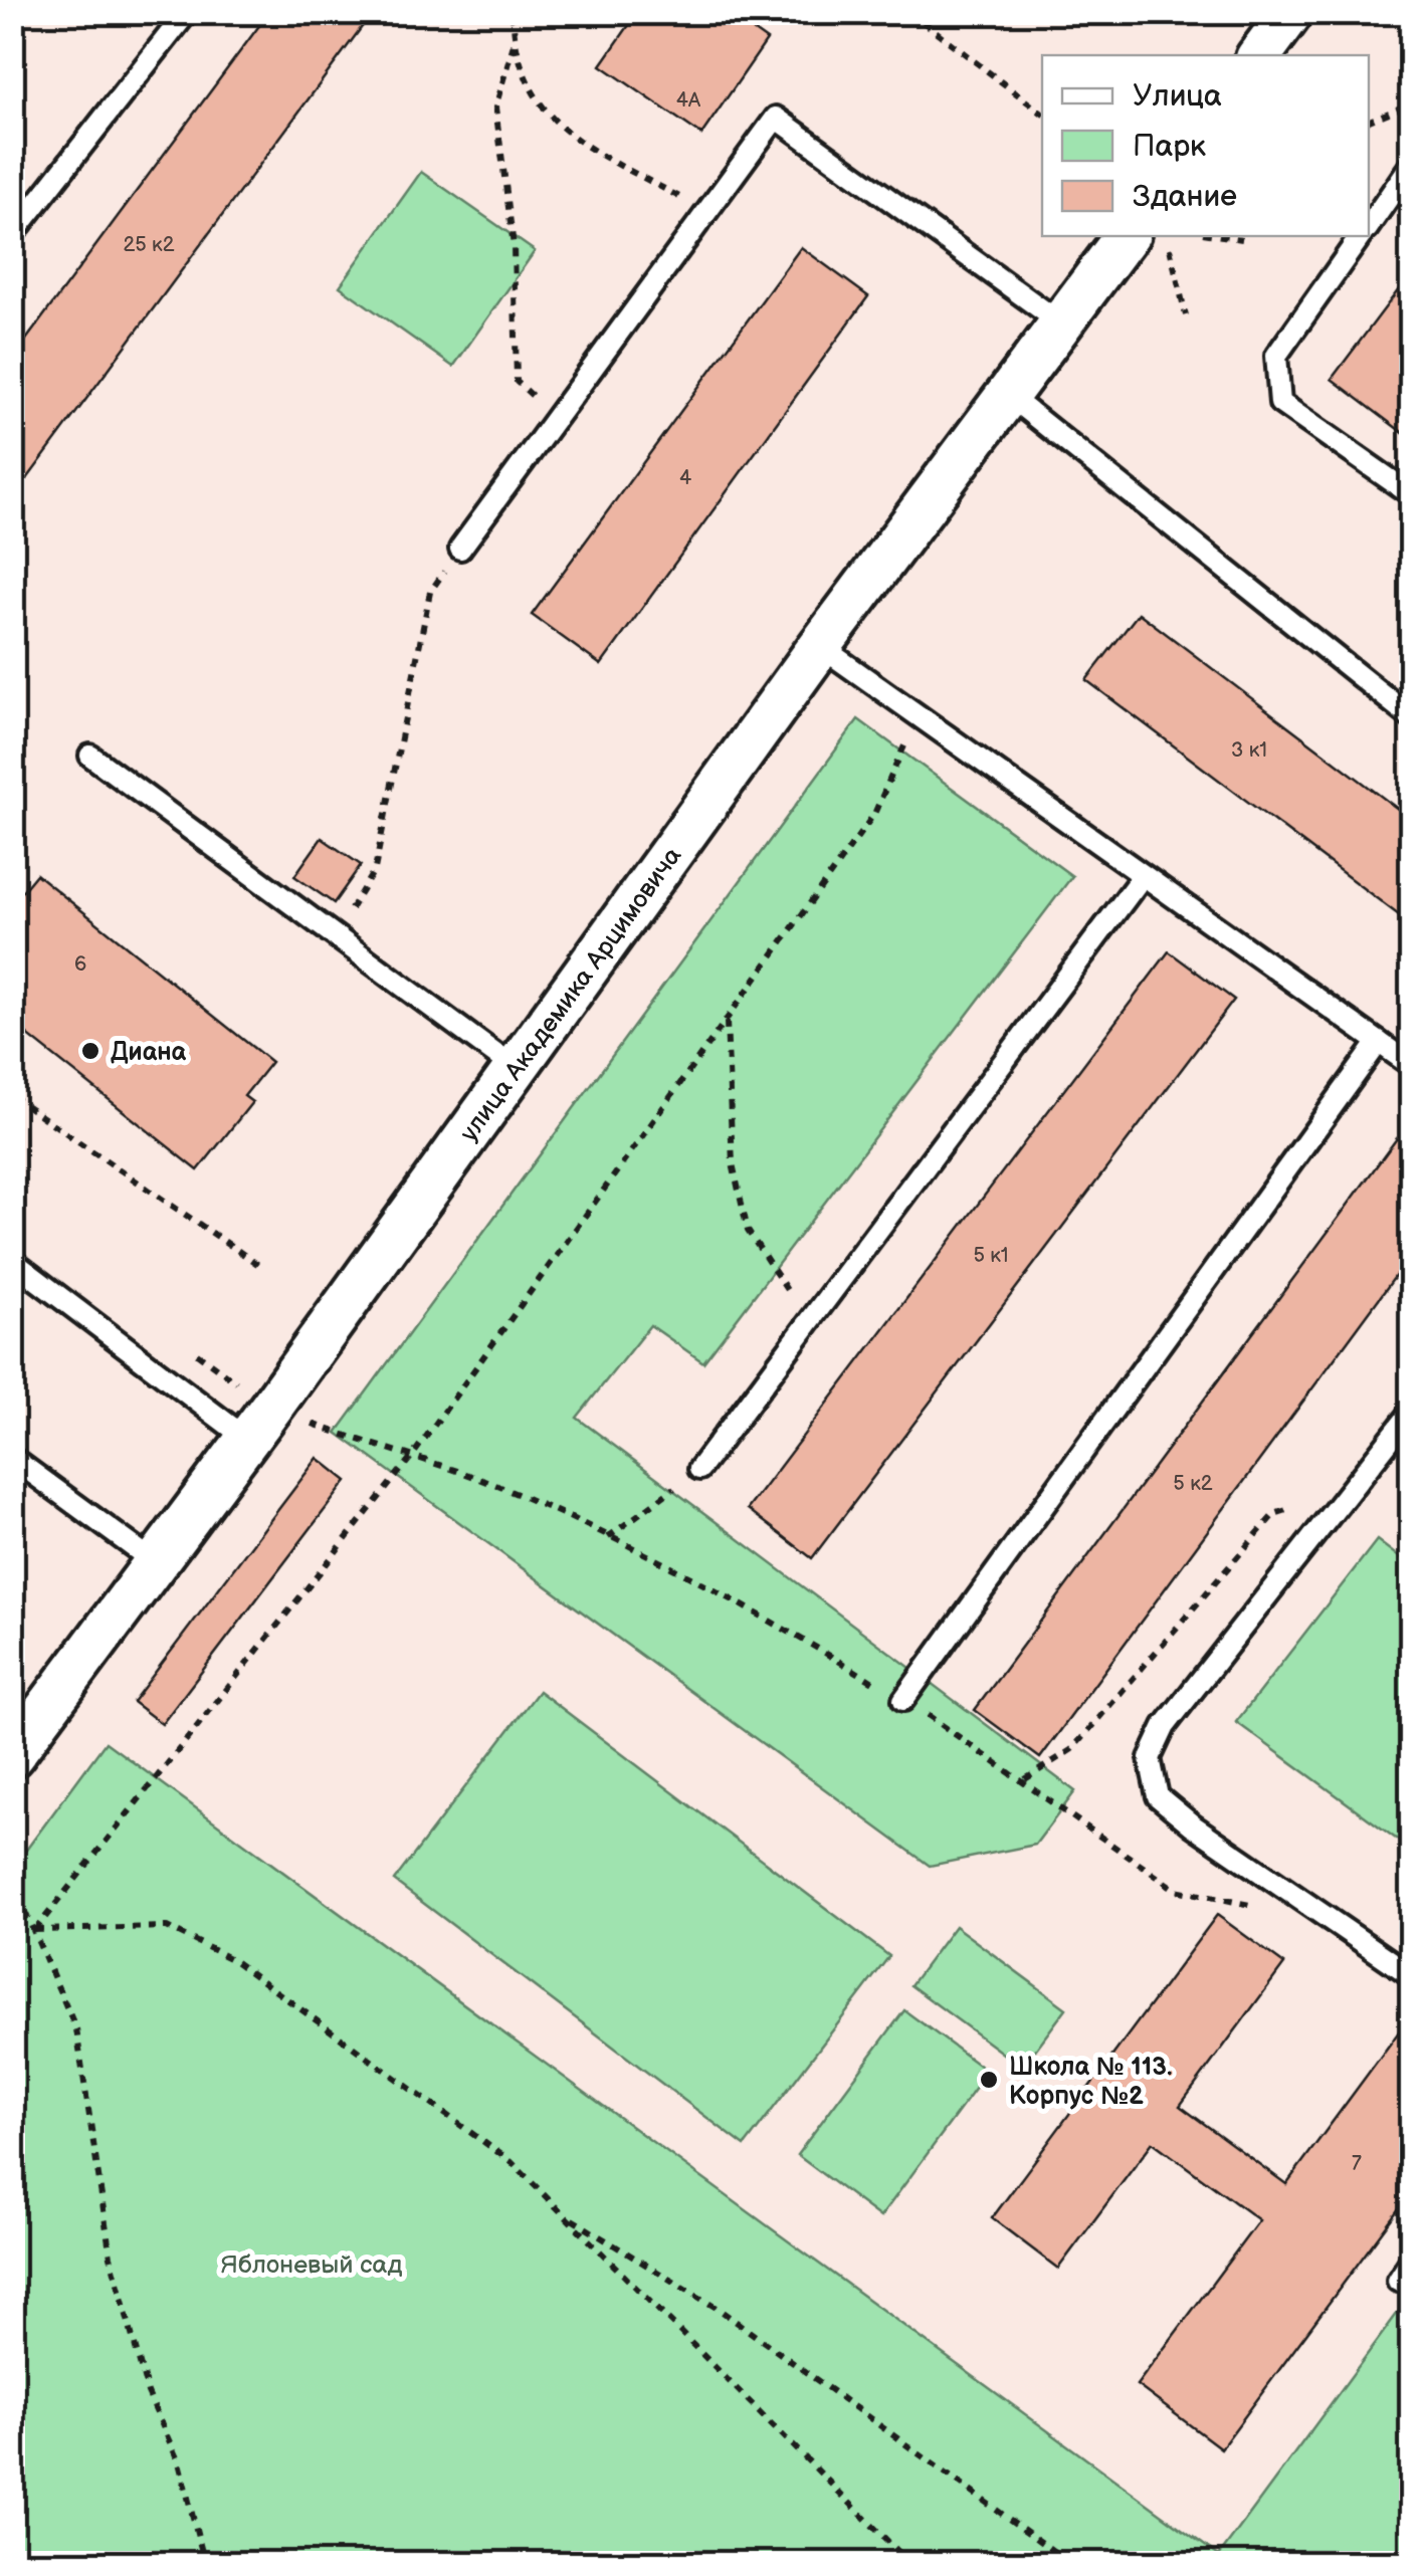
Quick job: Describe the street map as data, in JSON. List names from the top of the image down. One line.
{"streets":{"street":["улица Академика Арцимовича"]},"parks":["Яблоневый сад"],"places":["Диана","Школа № 113. Корпус №2"],"house_numbers":["4А","25 к2","4","3 к1","6","5 к1","5 к2","7"],"legend":["Улица","Парк","Здание"]}
